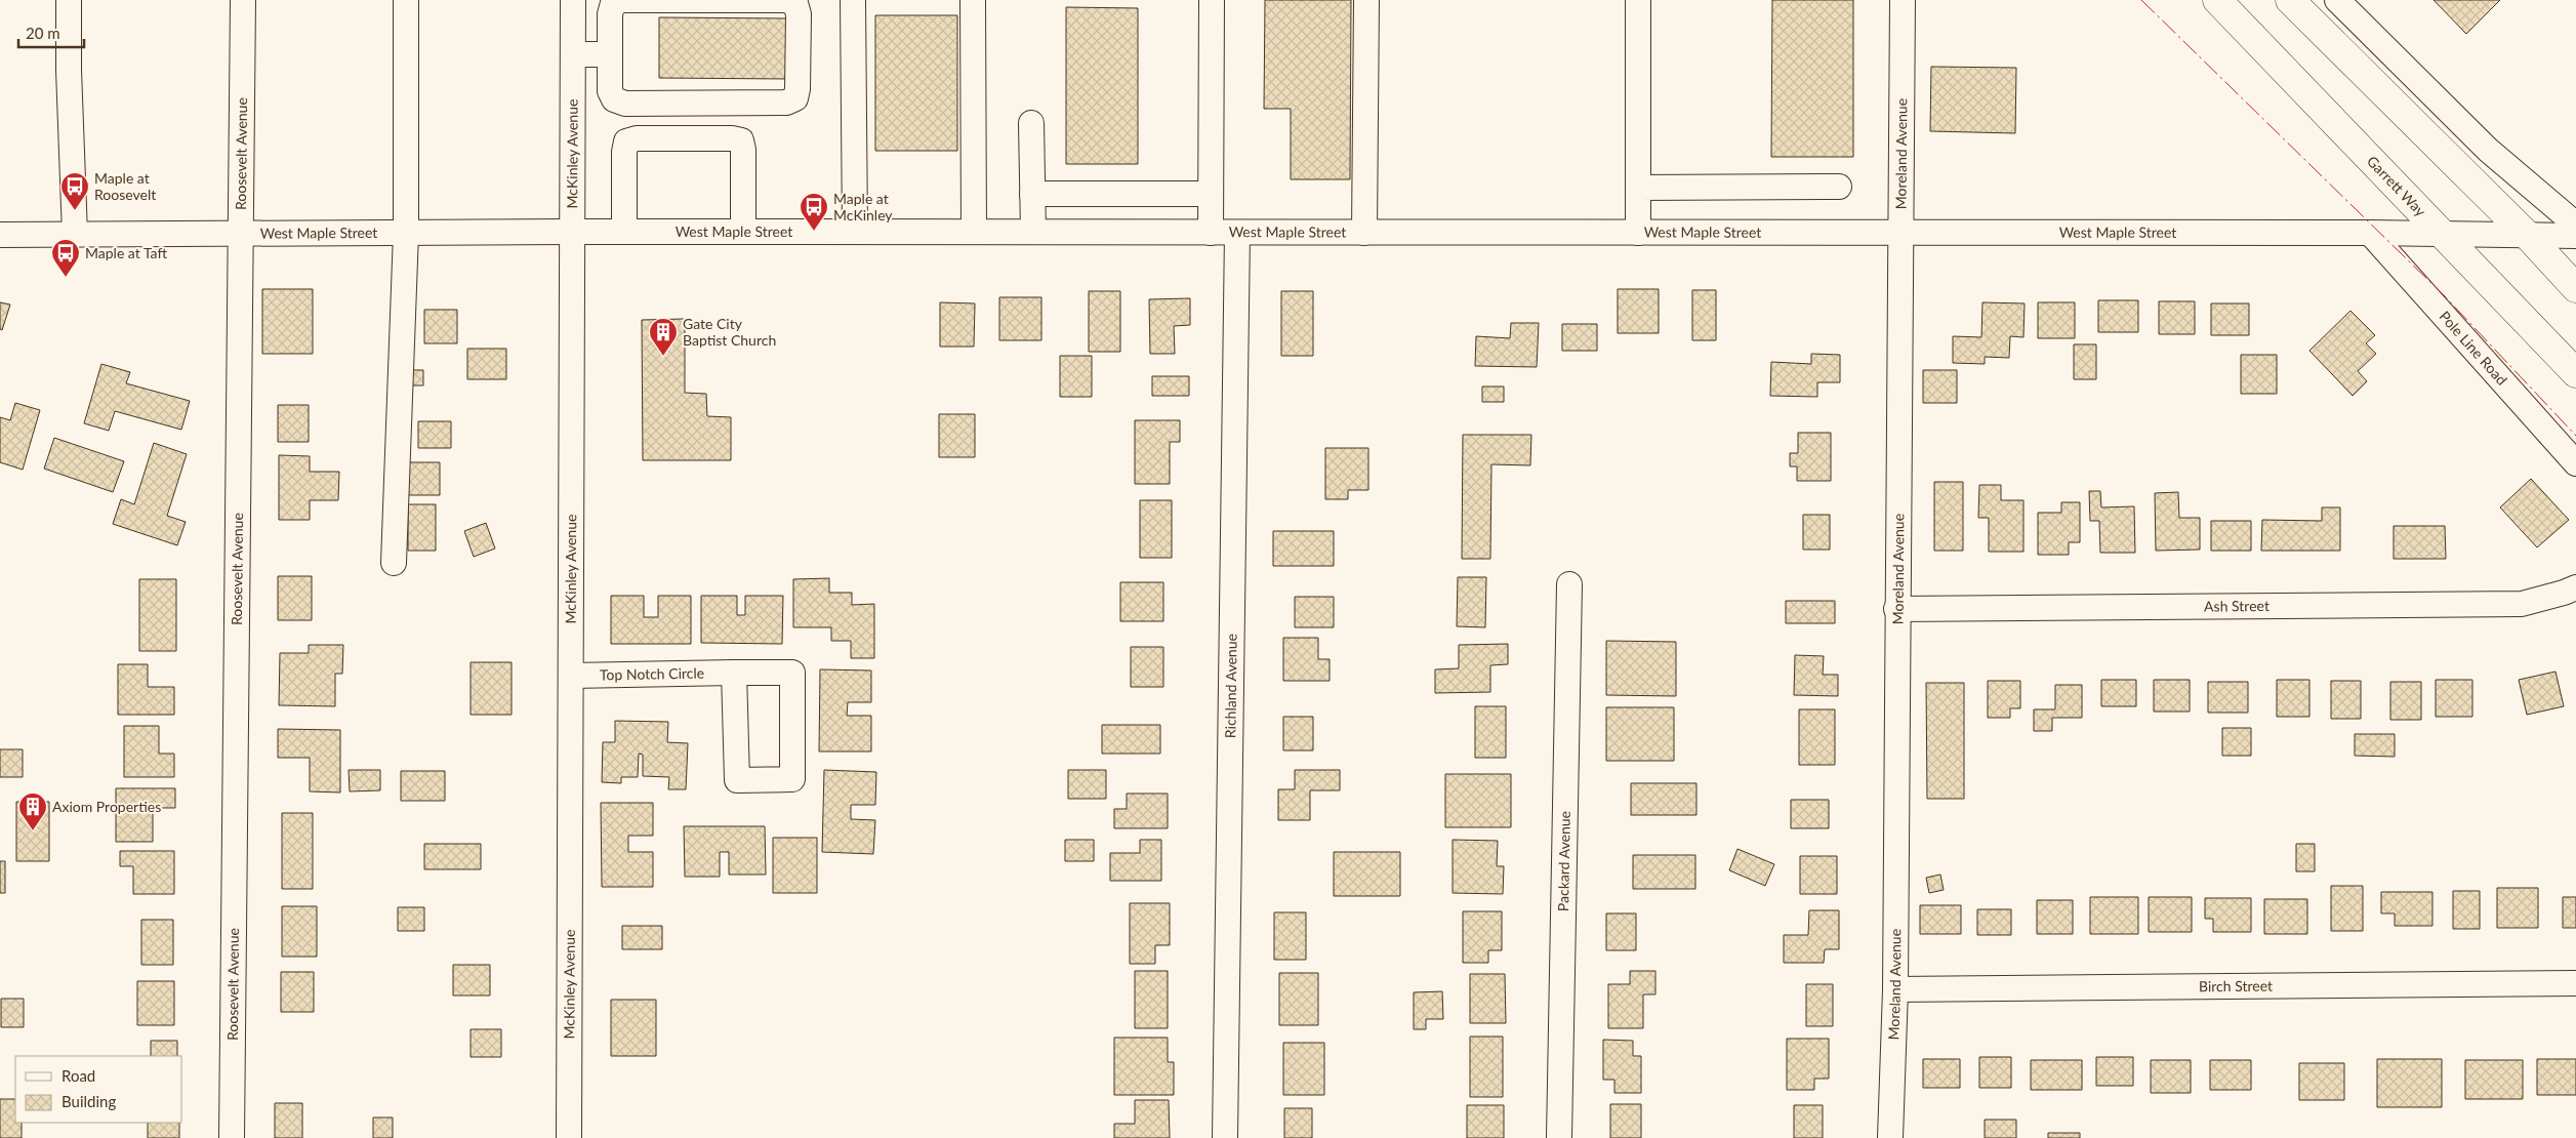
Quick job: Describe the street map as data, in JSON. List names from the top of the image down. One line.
{"streets":{"main road":["Garrett Way"],"street":["Roosevelt Avenue","McKinley Avenue","Moreland Avenue","West Maple Street","Pole Line Road","Ash Street","Top Notch Circle","Richland Avenue","Packard Avenue","Birch Street"]},"crossings":[["Roosevelt Avenue","West Maple Street"],["McKinley Avenue","West Maple Street"],["McKinley Avenue","Top Notch Circle"],["Moreland Avenue","West Maple Street"],["Moreland Avenue","Ash Street"],["Moreland Avenue","Birch Street"],["Garrett Way","West Maple Street"],["West Maple Street","Pole Line Road"],["West Maple Street","Richland Avenue"]],"places":{"bus stop":["Maple at Roosevelt","Maple at McKinley","Maple at Taft"],"building":["Gate City Baptist Church","Axiom Properties"]},"legend":["Road","Building"],"scale_bar":"20 m"}
